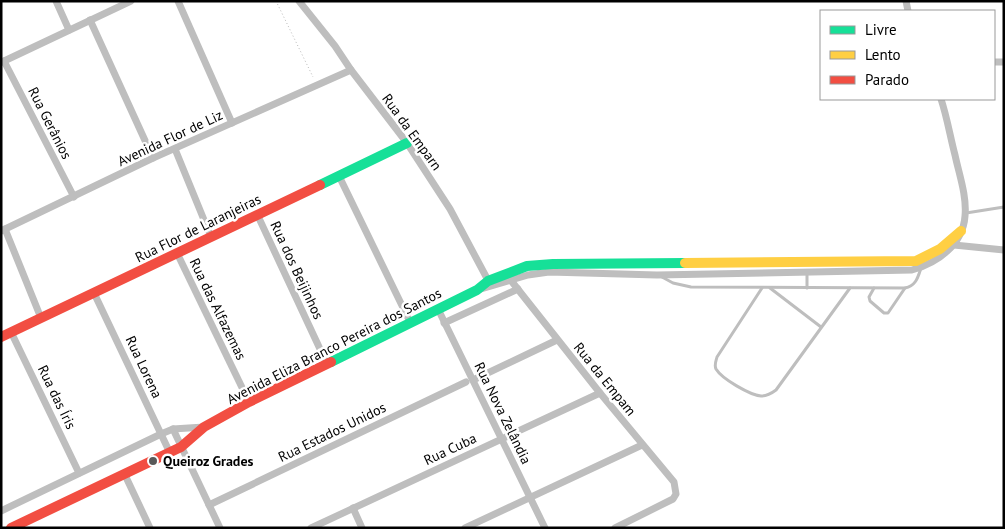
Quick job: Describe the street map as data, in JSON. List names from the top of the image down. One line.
{"streets":{"street":["Rua Gerânios","Rua da Emparn","Avenida Flor de Liz","Rua Flor de Laranjeiras","Rua dos Beijinhos","Rua das Alfazemas","Avenida Eliza Branco Pereira dos Santos","Rua Lorena","Rua da Empam","Rua das Íris","Rua Nova Zelândia","Rua Estados Unidos","Rua Cuba"]},"crossings":[["Rua Gerânios","Avenida Flor de Liz"],["Rua da Emparn","Avenida Flor de Liz"],["Rua da Emparn","Rua Flor de Laranjeiras"],["Rua da Emparn","Avenida Eliza Branco Pereira dos Santos"],["Rua Flor de Laranjeiras","Rua dos Beijinhos"],["Rua Flor de Laranjeiras","Rua das Alfazemas"],["Rua Flor de Laranjeiras","Rua Lorena"],["Rua Flor de Laranjeiras","Rua das Íris"],["Rua dos Beijinhos","Avenida Eliza Branco Pereira dos Santos"],["Rua das Alfazemas","Avenida Eliza Branco Pereira dos Santos"],["Avenida Eliza Branco Pereira dos Santos","Rua Lorena"],["Avenida Eliza Branco Pereira dos Santos","Rua da Empam"],["Avenida Eliza Branco Pereira dos Santos","Rua das Íris"],["Avenida Eliza Branco Pereira dos Santos","Rua Nova Zelândia"],["Rua da Empam","Rua Estados Unidos"],["Rua da Empam","Rua Cuba"],["Rua Nova Zelândia","Rua Estados Unidos"],["Rua Nova Zelândia","Rua Cuba"]],"places":["Queiroz Grades"],"legend":["Livre","Lento","Parado"]}
